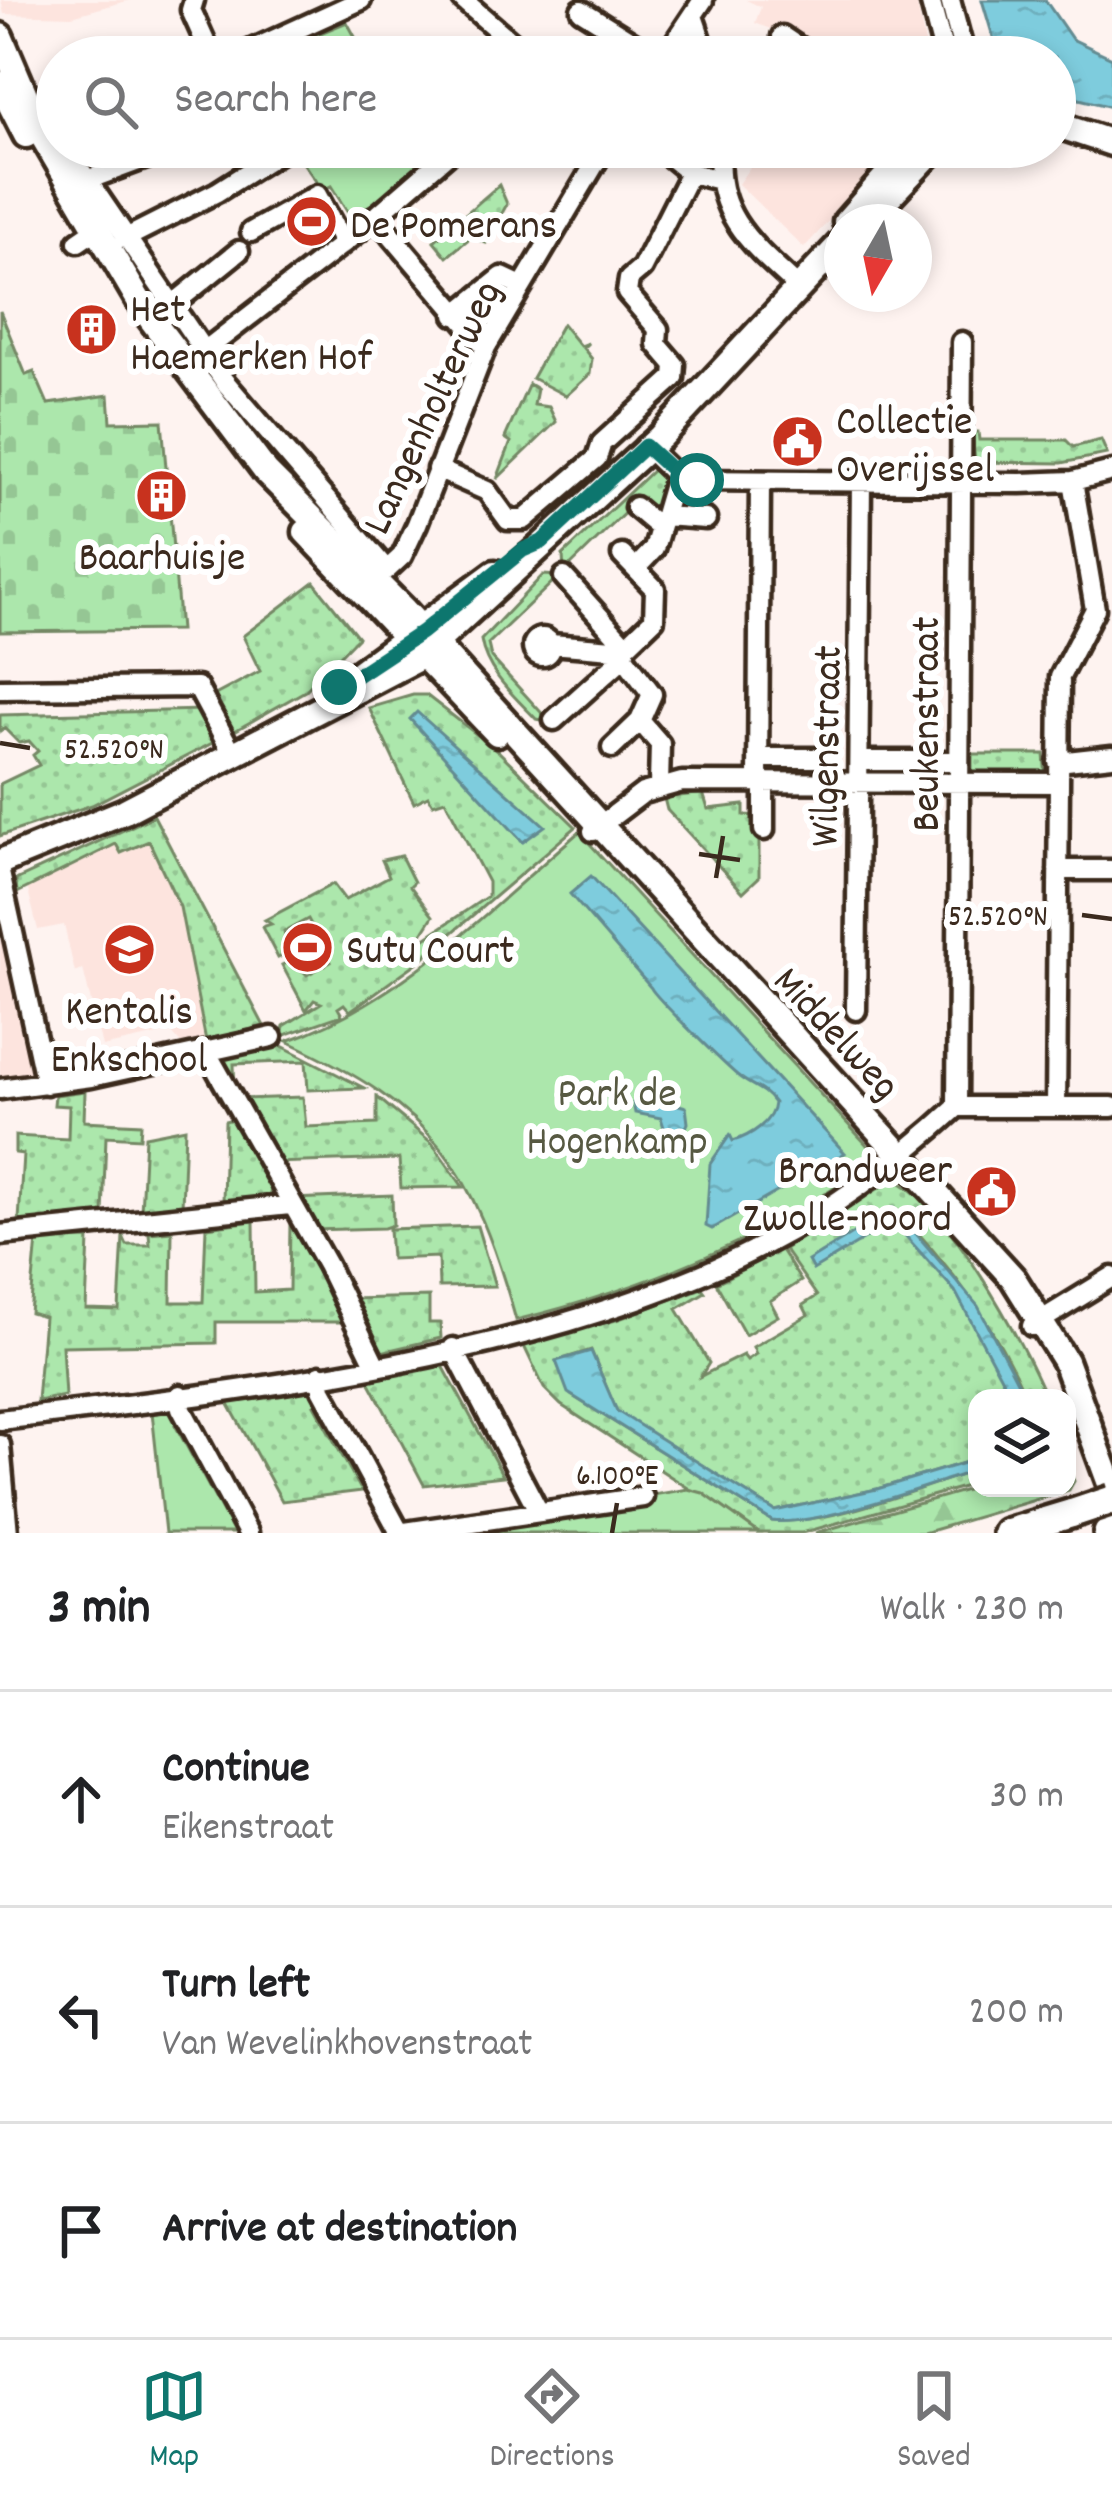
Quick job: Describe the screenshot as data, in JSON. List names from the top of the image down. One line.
{"streets":{"main road":["Middelweg"],"street":["Langenholterweg","Beukenstraat","Wilgenstraat"]},"parks":["Park de Hogenkamp"],"places":{"sports":["De Pomerans","Sutu Court"],"building":["Het Haemerken Hof","Baarhuisje"],"public building":["Collectie Overijssel","Brandweer Zwolle-noord"],"school or university":["Kentalis Enkschool"]},"north":"bottom","page":{"search":"Search here","heading":["3 min","Walk · 230 m"],"list":[["Continue","Eikenstraat","30 m"],["Turn left","Van Wevelinkhovenstraat","200 m"],"Arrive at destination"],"nav":["Map","Directions","Saved"]},"coordinates":["52.520°N","6.100°E"]}
